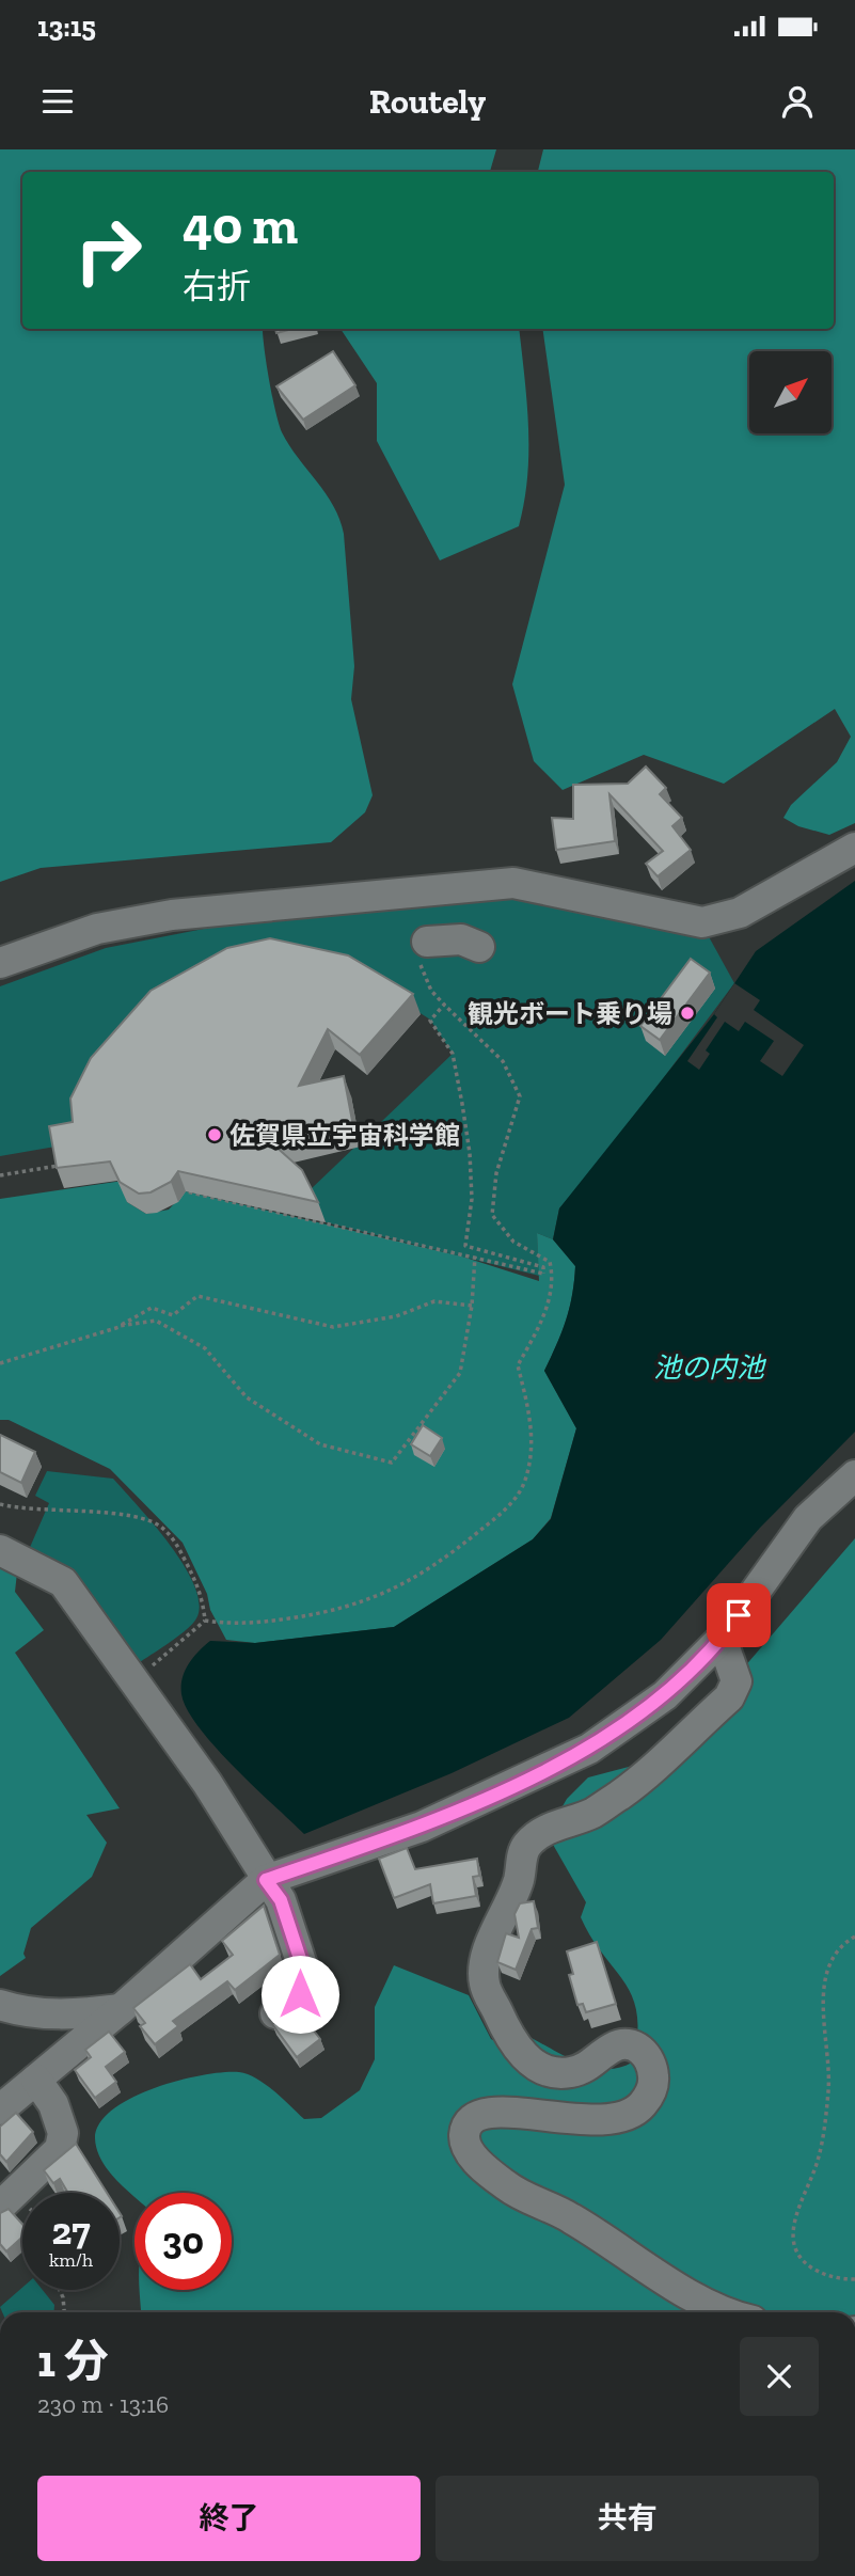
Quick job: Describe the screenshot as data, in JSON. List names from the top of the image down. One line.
{"water":["池の内池"],"places":["観光ボート乗り場","佐賀県立宇宙科学館"],"north":"top right","page":{"status":"13:15","header":"Routely","turn":["40 m","右折"],"speed":"27 km/h","limit":"30","heading":["1 分","230 m · 13:16"],"buttons":["終了","共有"]}}
